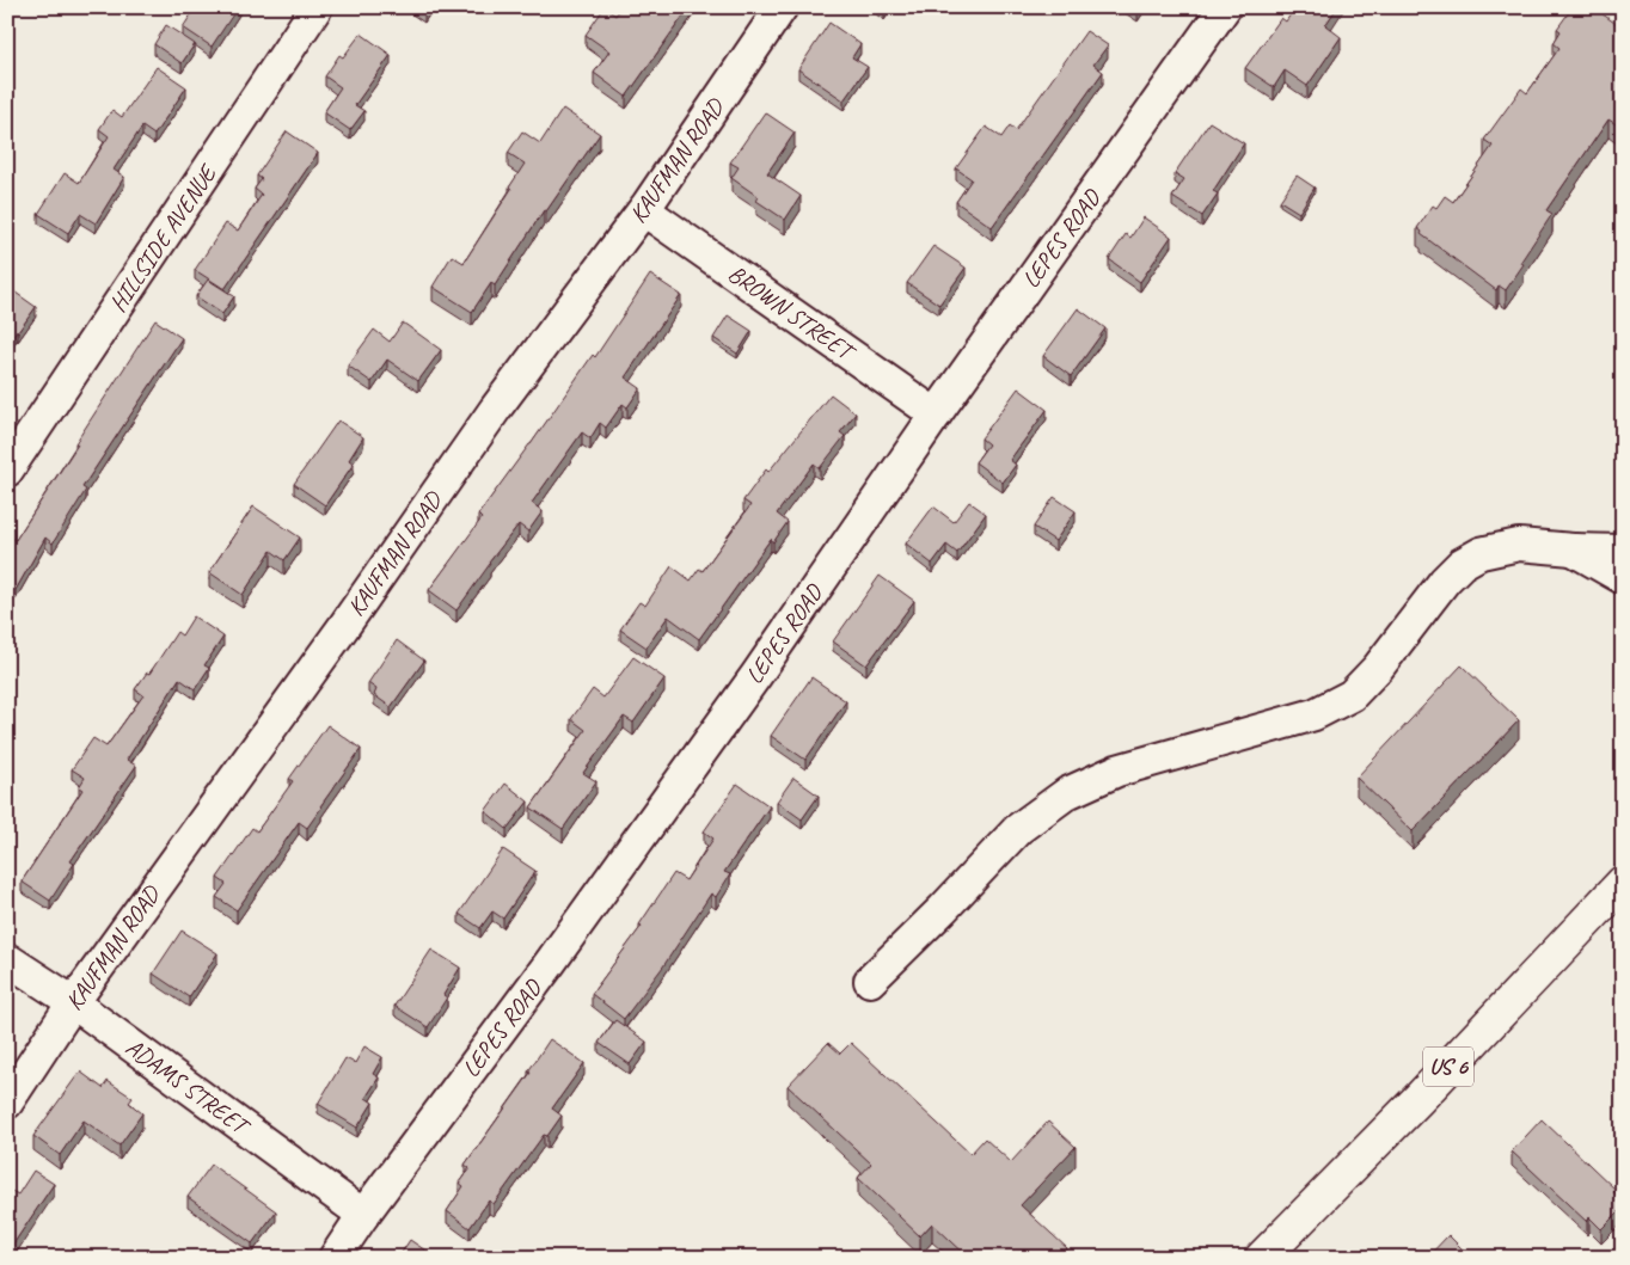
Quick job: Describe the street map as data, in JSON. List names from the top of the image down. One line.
{"streets":{"main road":["US 6"],"street":["KAUFMAN ROAD","HILLSIDE AVENUE","LEPES ROAD","BROWN STREET","ADAMS STREET"]},"crossings":[["KAUFMAN ROAD","BROWN STREET"],["KAUFMAN ROAD","ADAMS STREET"],["LEPES ROAD","BROWN STREET"],["LEPES ROAD","ADAMS STREET"]]}
